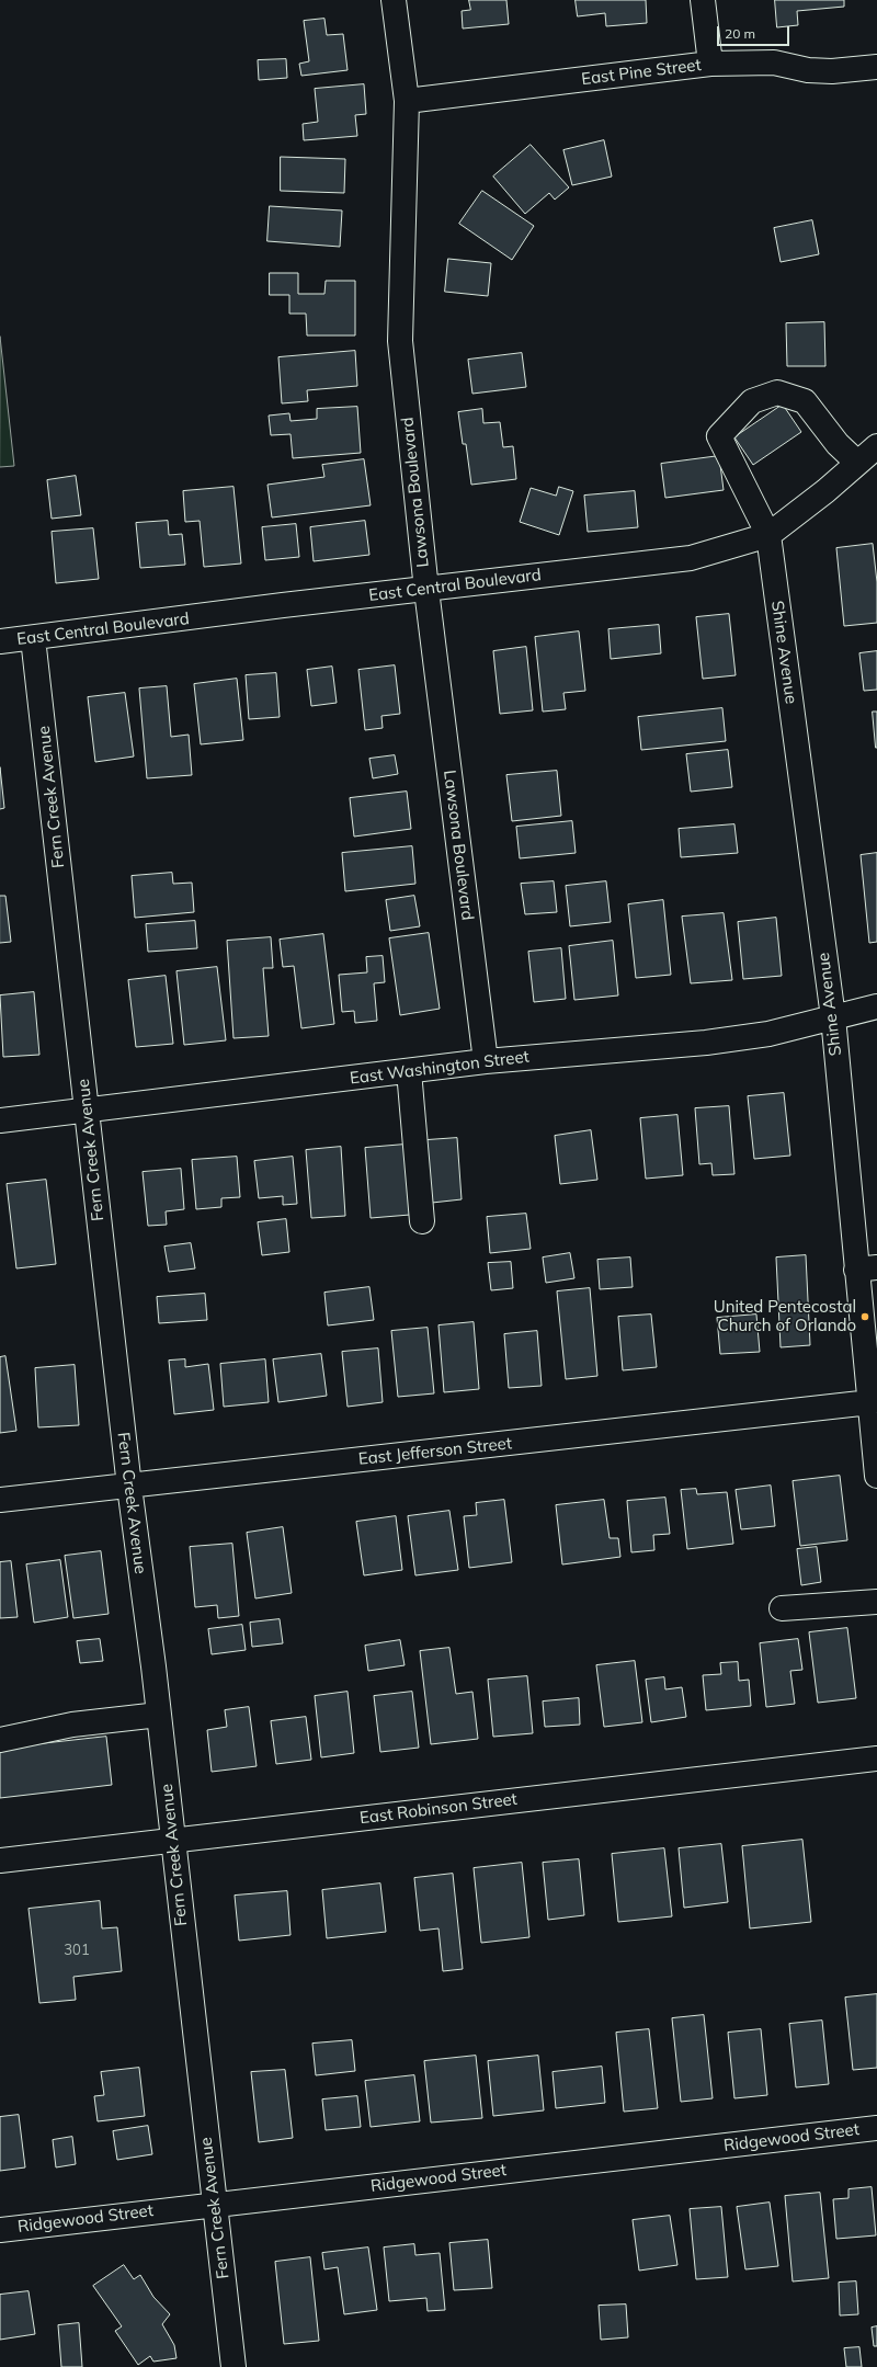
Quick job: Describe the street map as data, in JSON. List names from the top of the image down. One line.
{"streets":{"street":["East Pine Street","Lawsona Boulevard","East Central Boulevard","Shine Avenue","Fern Creek Avenue","East Washington Street","East Jefferson Street","East Robinson Street","Ridgewood Street"]},"crossings":[["East Pine Street","Lawsona Boulevard"],["Lawsona Boulevard","East Central Boulevard"],["Lawsona Boulevard","East Washington Street"],["East Central Boulevard","Shine Avenue"],["East Central Boulevard","Fern Creek Avenue"],["Shine Avenue","East Washington Street"],["Shine Avenue","East Jefferson Street"],["Fern Creek Avenue","East Washington Street"],["Fern Creek Avenue","East Jefferson Street"],["Fern Creek Avenue","East Robinson Street"],["Fern Creek Avenue","Ridgewood Street"]],"places":["United Pentecostal Church of Orlando"],"house_numbers":["301"],"scale_bar":"20 m"}
